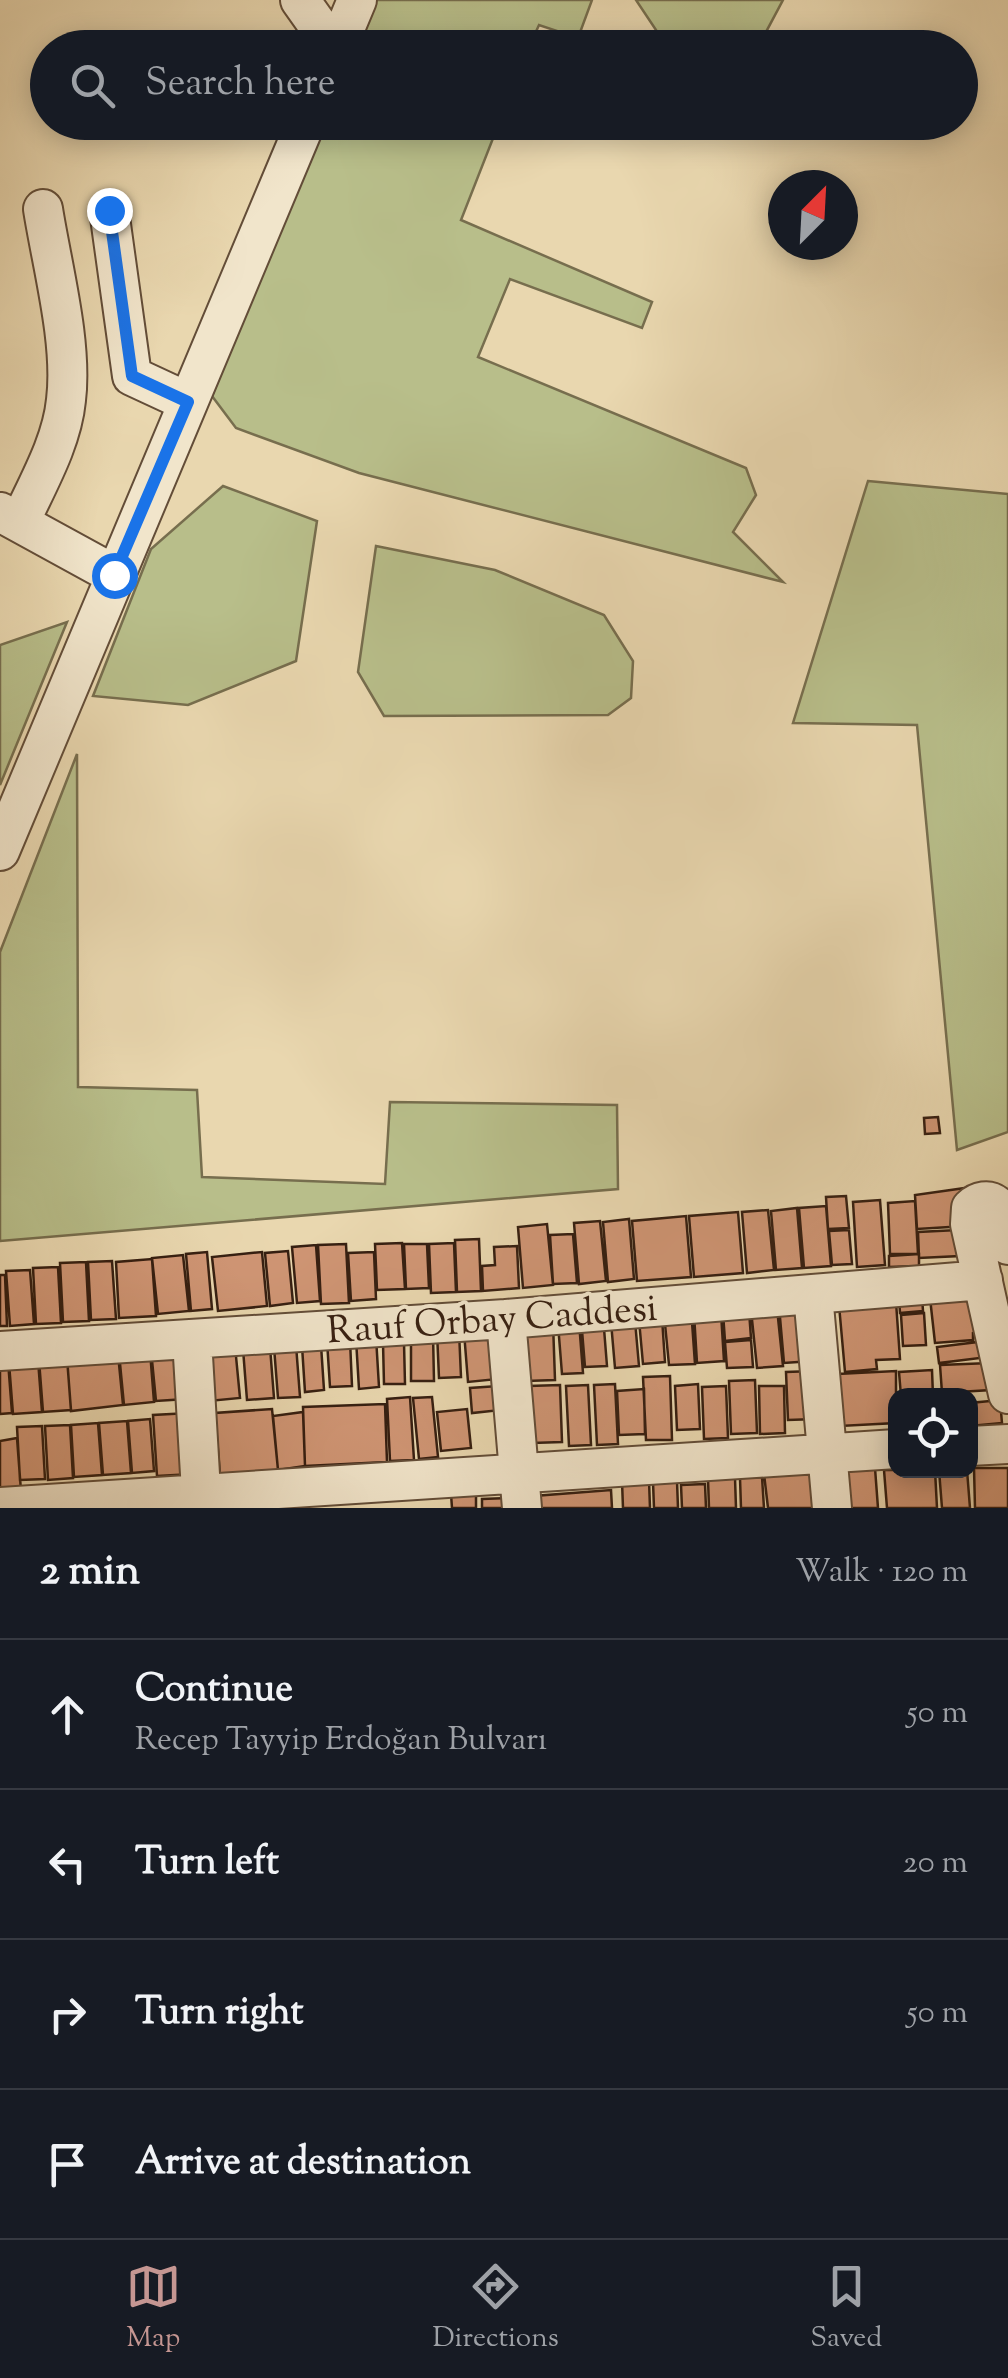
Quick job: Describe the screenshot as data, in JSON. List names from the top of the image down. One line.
{"streets":{"street":["Rauf Orbay Caddesi"]},"north":"top right","page":{"search":"Search here","heading":["2 min","Walk · 120 m"],"list":[["Continue","Recep Tayyip Erdoğan Bulvarı","50 m"],["Turn left","20 m"],["Turn right","50 m"],"Arrive at destination"],"nav":["Map","Directions","Saved"]}}
